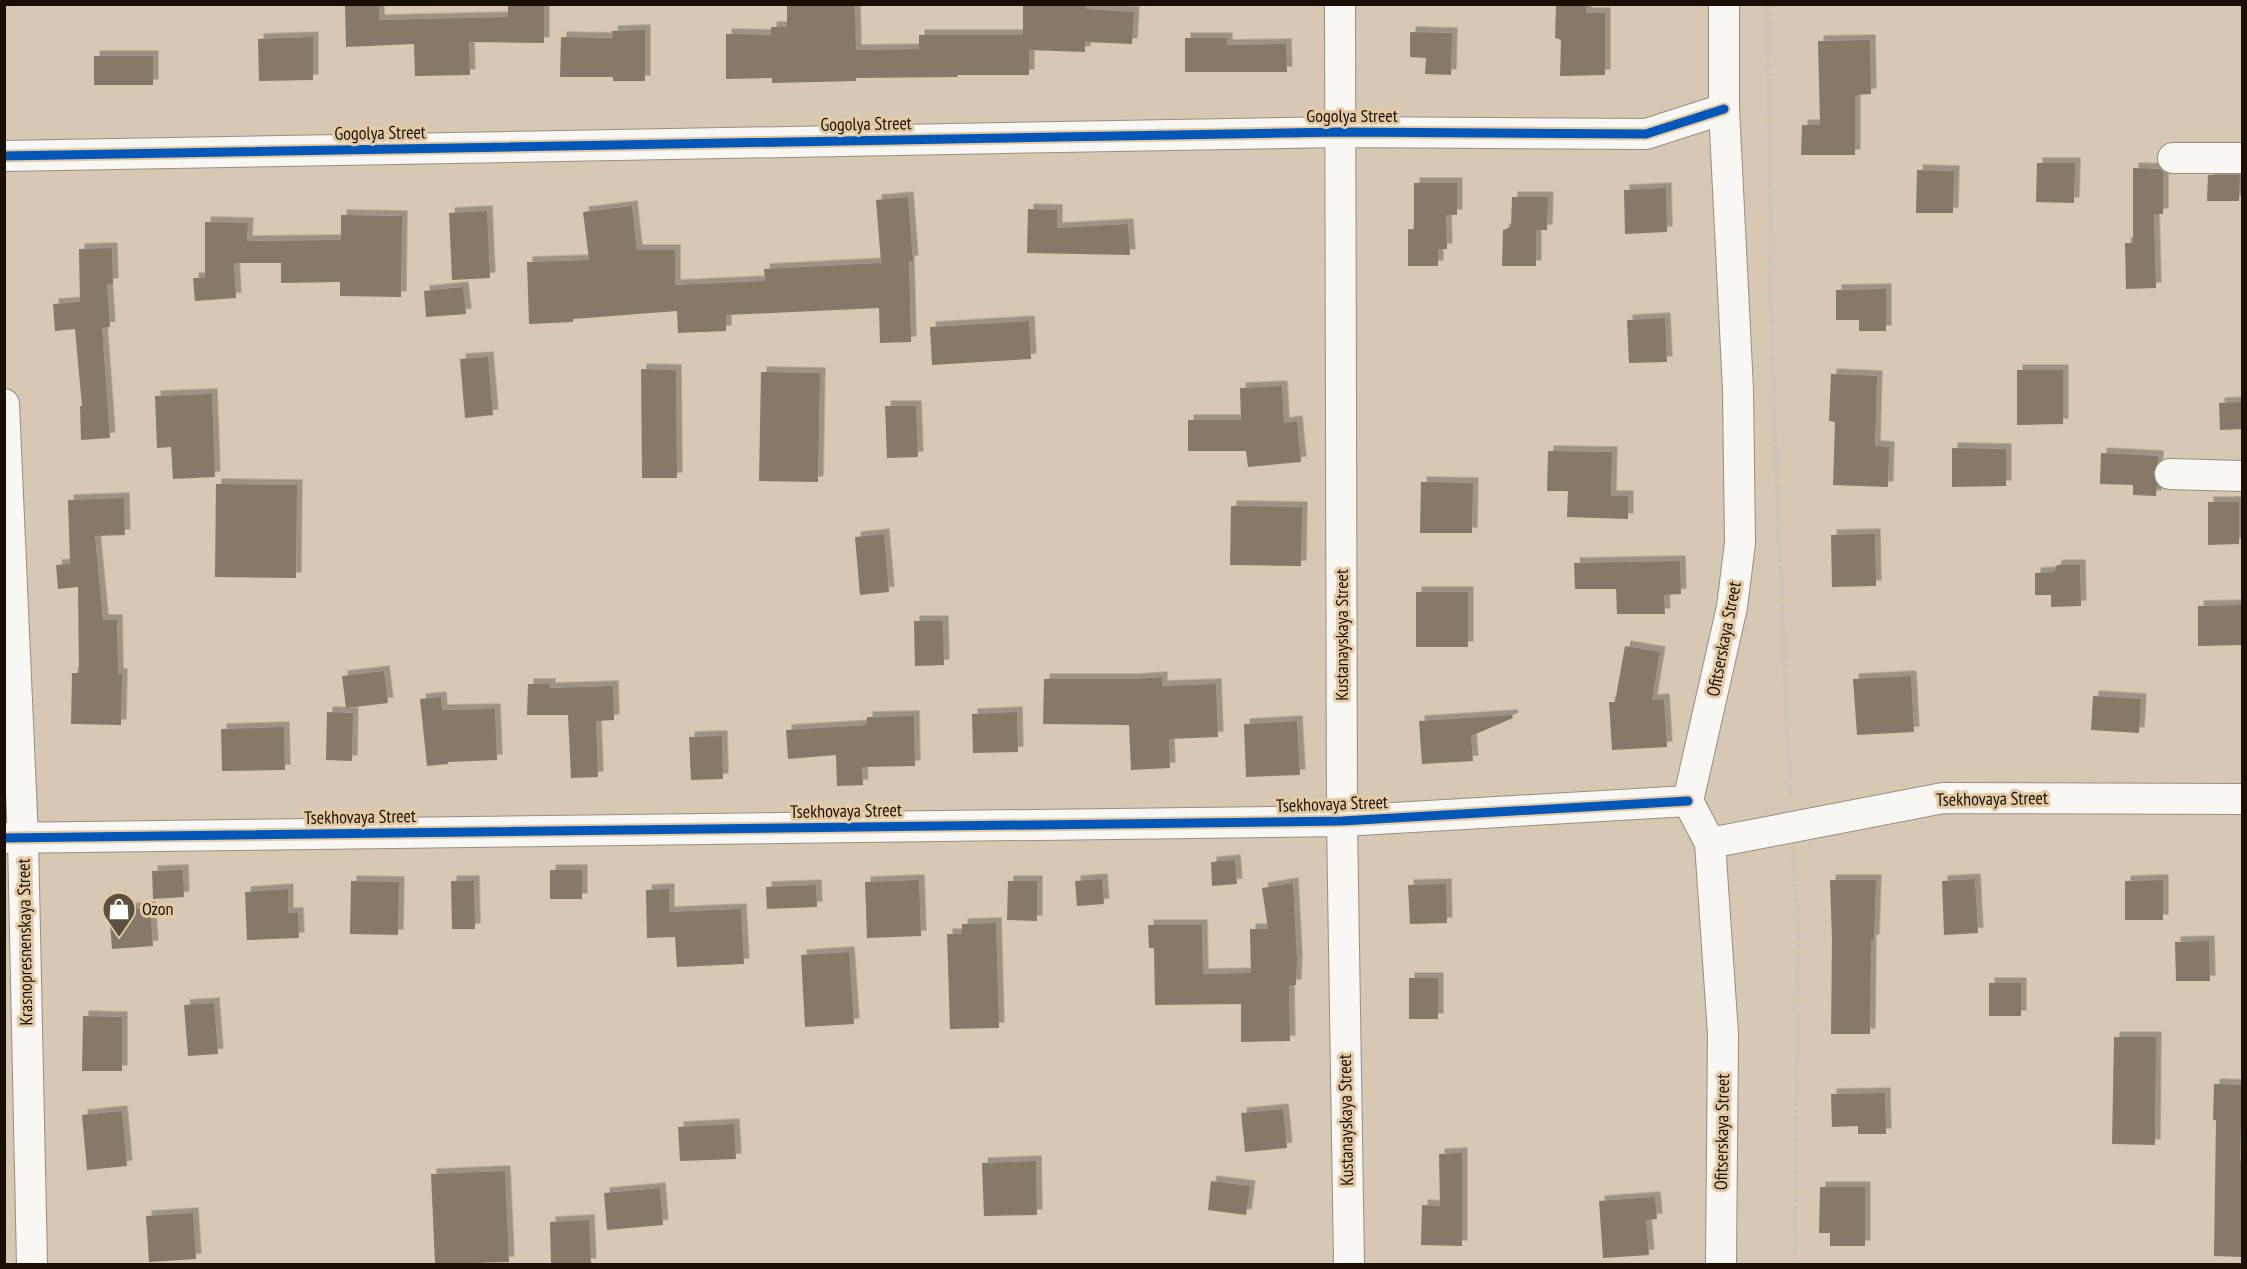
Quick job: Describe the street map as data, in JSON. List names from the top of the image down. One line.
{"streets":{"street":["Gogolya Street","Kustanayskaya Street","Ofitserskaya Street","Tsekhovaya Street","Krasnopresnenskaya Street"]},"crossings":[["Gogolya Street","Kustanayskaya Street"],["Gogolya Street","Ofitserskaya Street"],["Kustanayskaya Street","Tsekhovaya Street"],["Ofitserskaya Street","Tsekhovaya Street"],["Tsekhovaya Street","Krasnopresnenskaya Street"]],"places":{"shop":["Ozon"]}}
